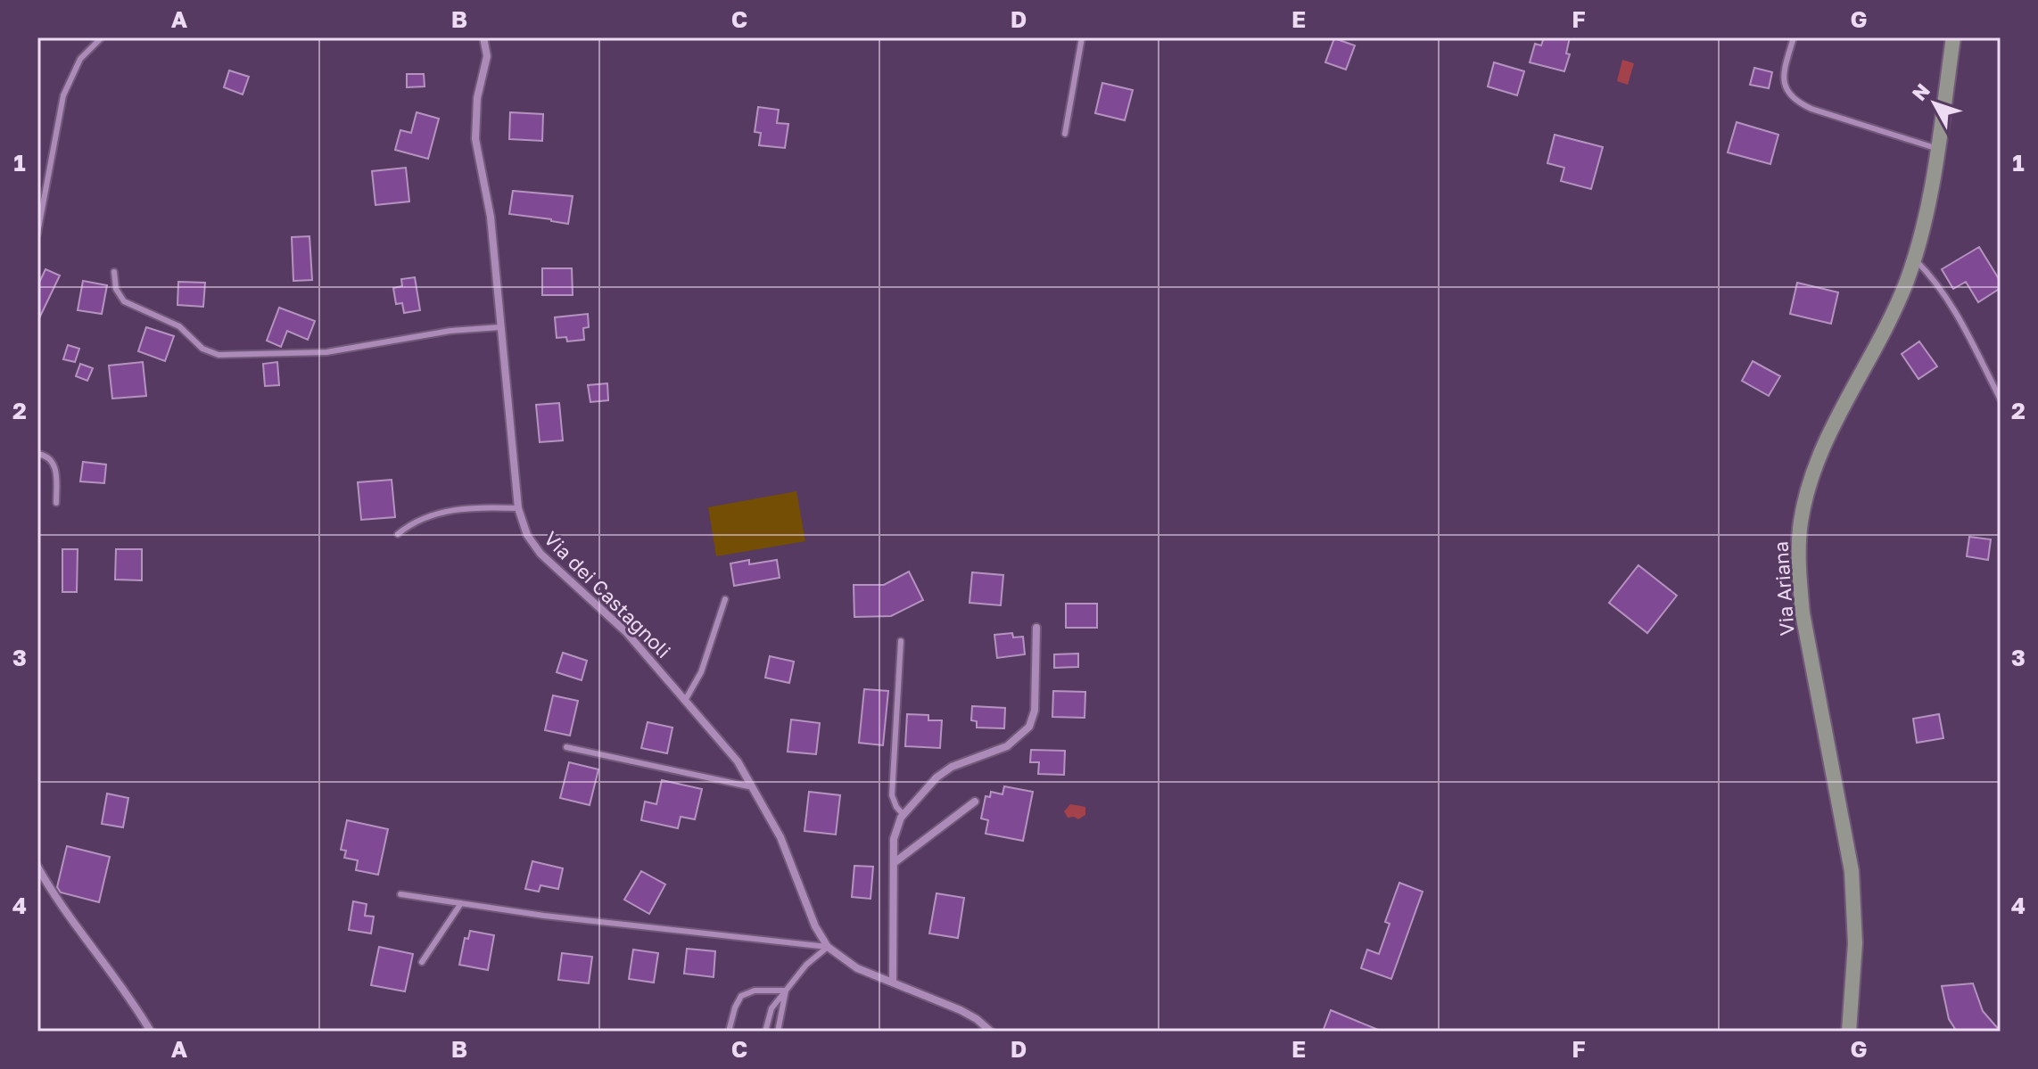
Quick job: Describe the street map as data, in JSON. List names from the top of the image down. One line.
{"streets":{"main road":["Via Ariana"],"street":["Via dei Castagnoli"]},"north":"top left","grid":{"columns":["A","B","C","D","E","F","G"],"rows":["1","2","3","4"]}}
